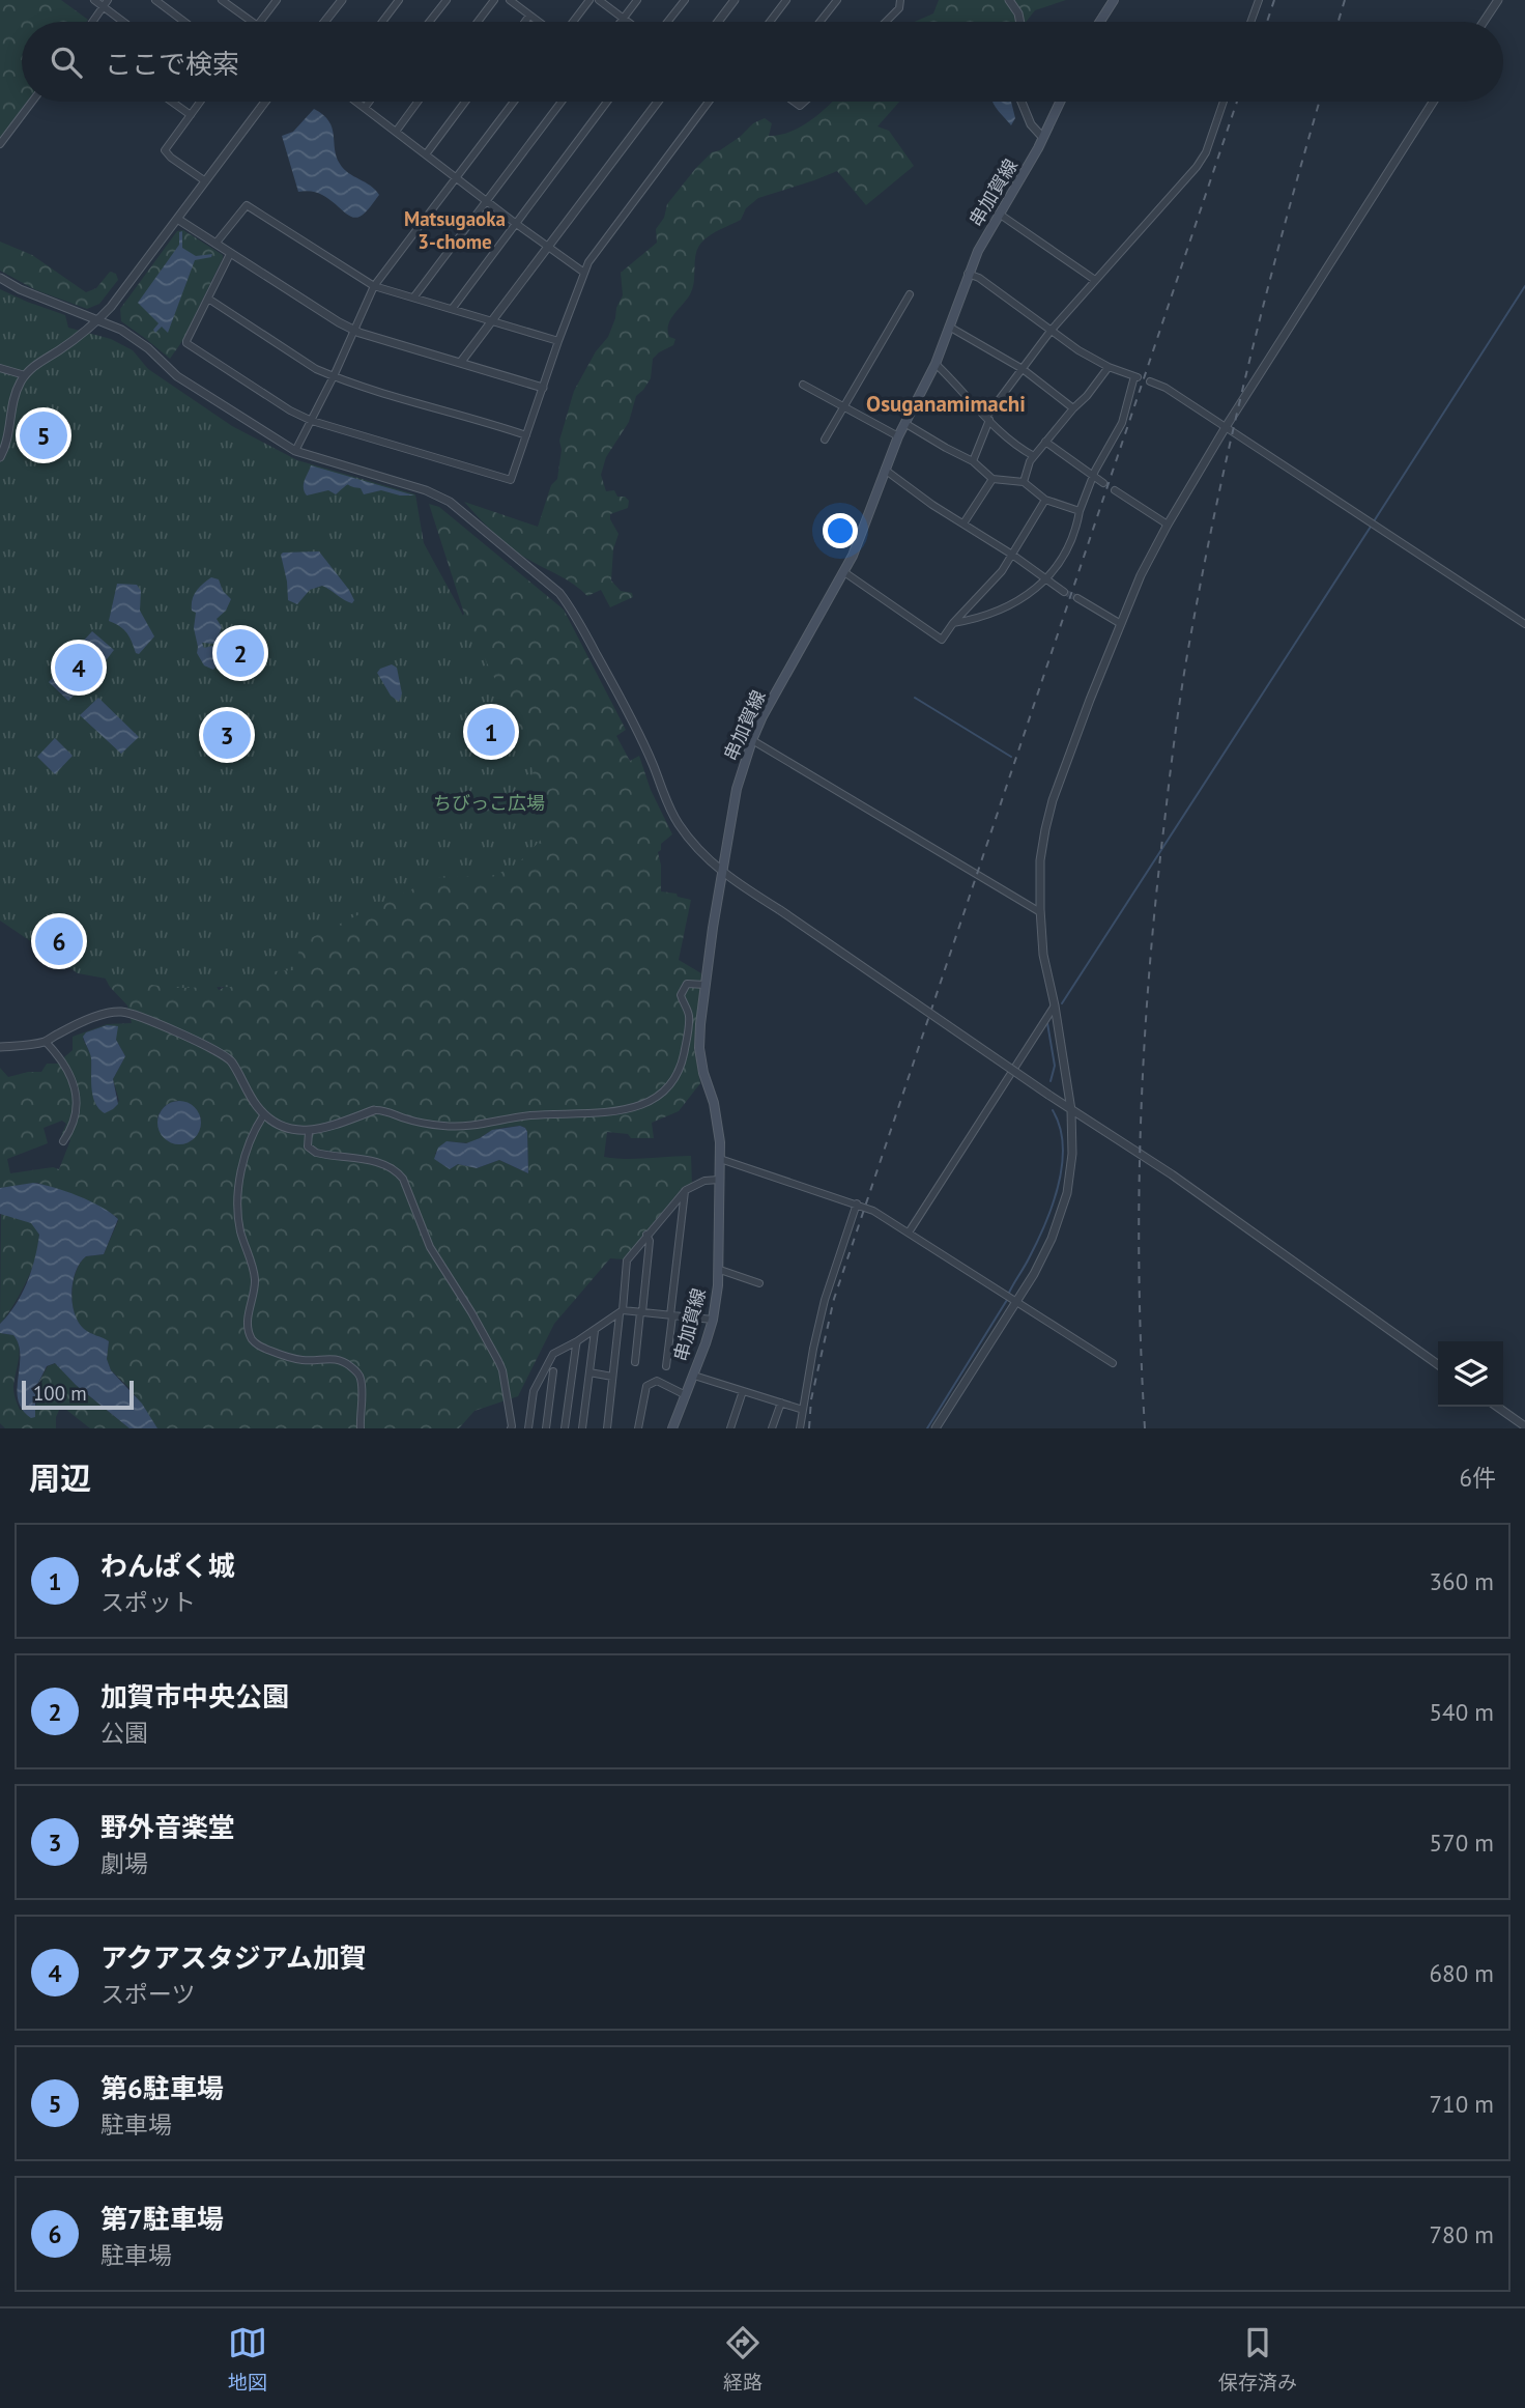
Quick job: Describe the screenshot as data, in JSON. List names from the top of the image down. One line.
{"streets":{"main road":["串加賀線"]},"districts":["Matsugaoka 3-chome","Osuganamimachi"],"parks":["ちびっこ広場"],"scale_bar":"100 m","page":{"search":"ここで検索","pins":["5","2","4","1","3","6"],"scale":"100 m","heading":["周辺","6件"],"list":[{"mark":"1","name":"わんぱく城","note":"スポット","value":"360 m"},{"mark":"2","name":"加賀市中央公園","note":"公園","value":"540 m"},{"mark":"3","name":"野外音楽堂","note":"劇場","value":"570 m"},{"mark":"4","name":"アクアスタジアム加賀","note":"スポーツ","value":"680 m"},{"mark":"5","name":"第6駐車場","note":"駐車場","value":"710 m"},{"mark":"6","name":"第7駐車場","note":"駐車場","value":"780 m"}],"nav":["地図","経路","保存済み"]}}
